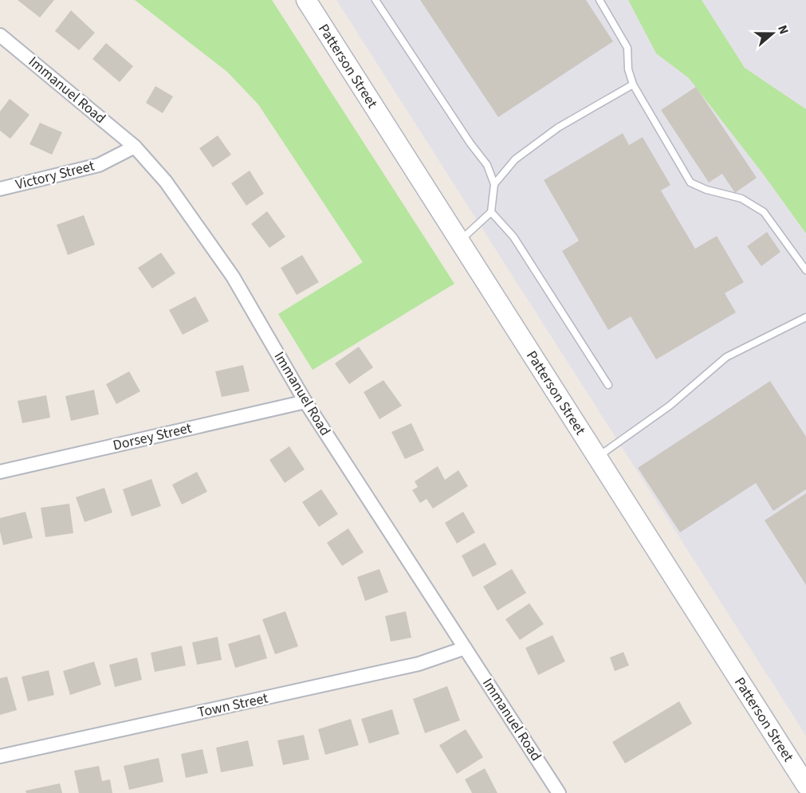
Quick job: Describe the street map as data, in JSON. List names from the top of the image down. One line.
{"streets":{"main road":["Patterson Street"],"street":["Immanuel Road","Victory Street","Dorsey Street","Town Street"]},"crossings":[["Immanuel Road","Victory Street"],["Immanuel Road","Dorsey Street"],["Immanuel Road","Town Street"]],"north":"right"}
